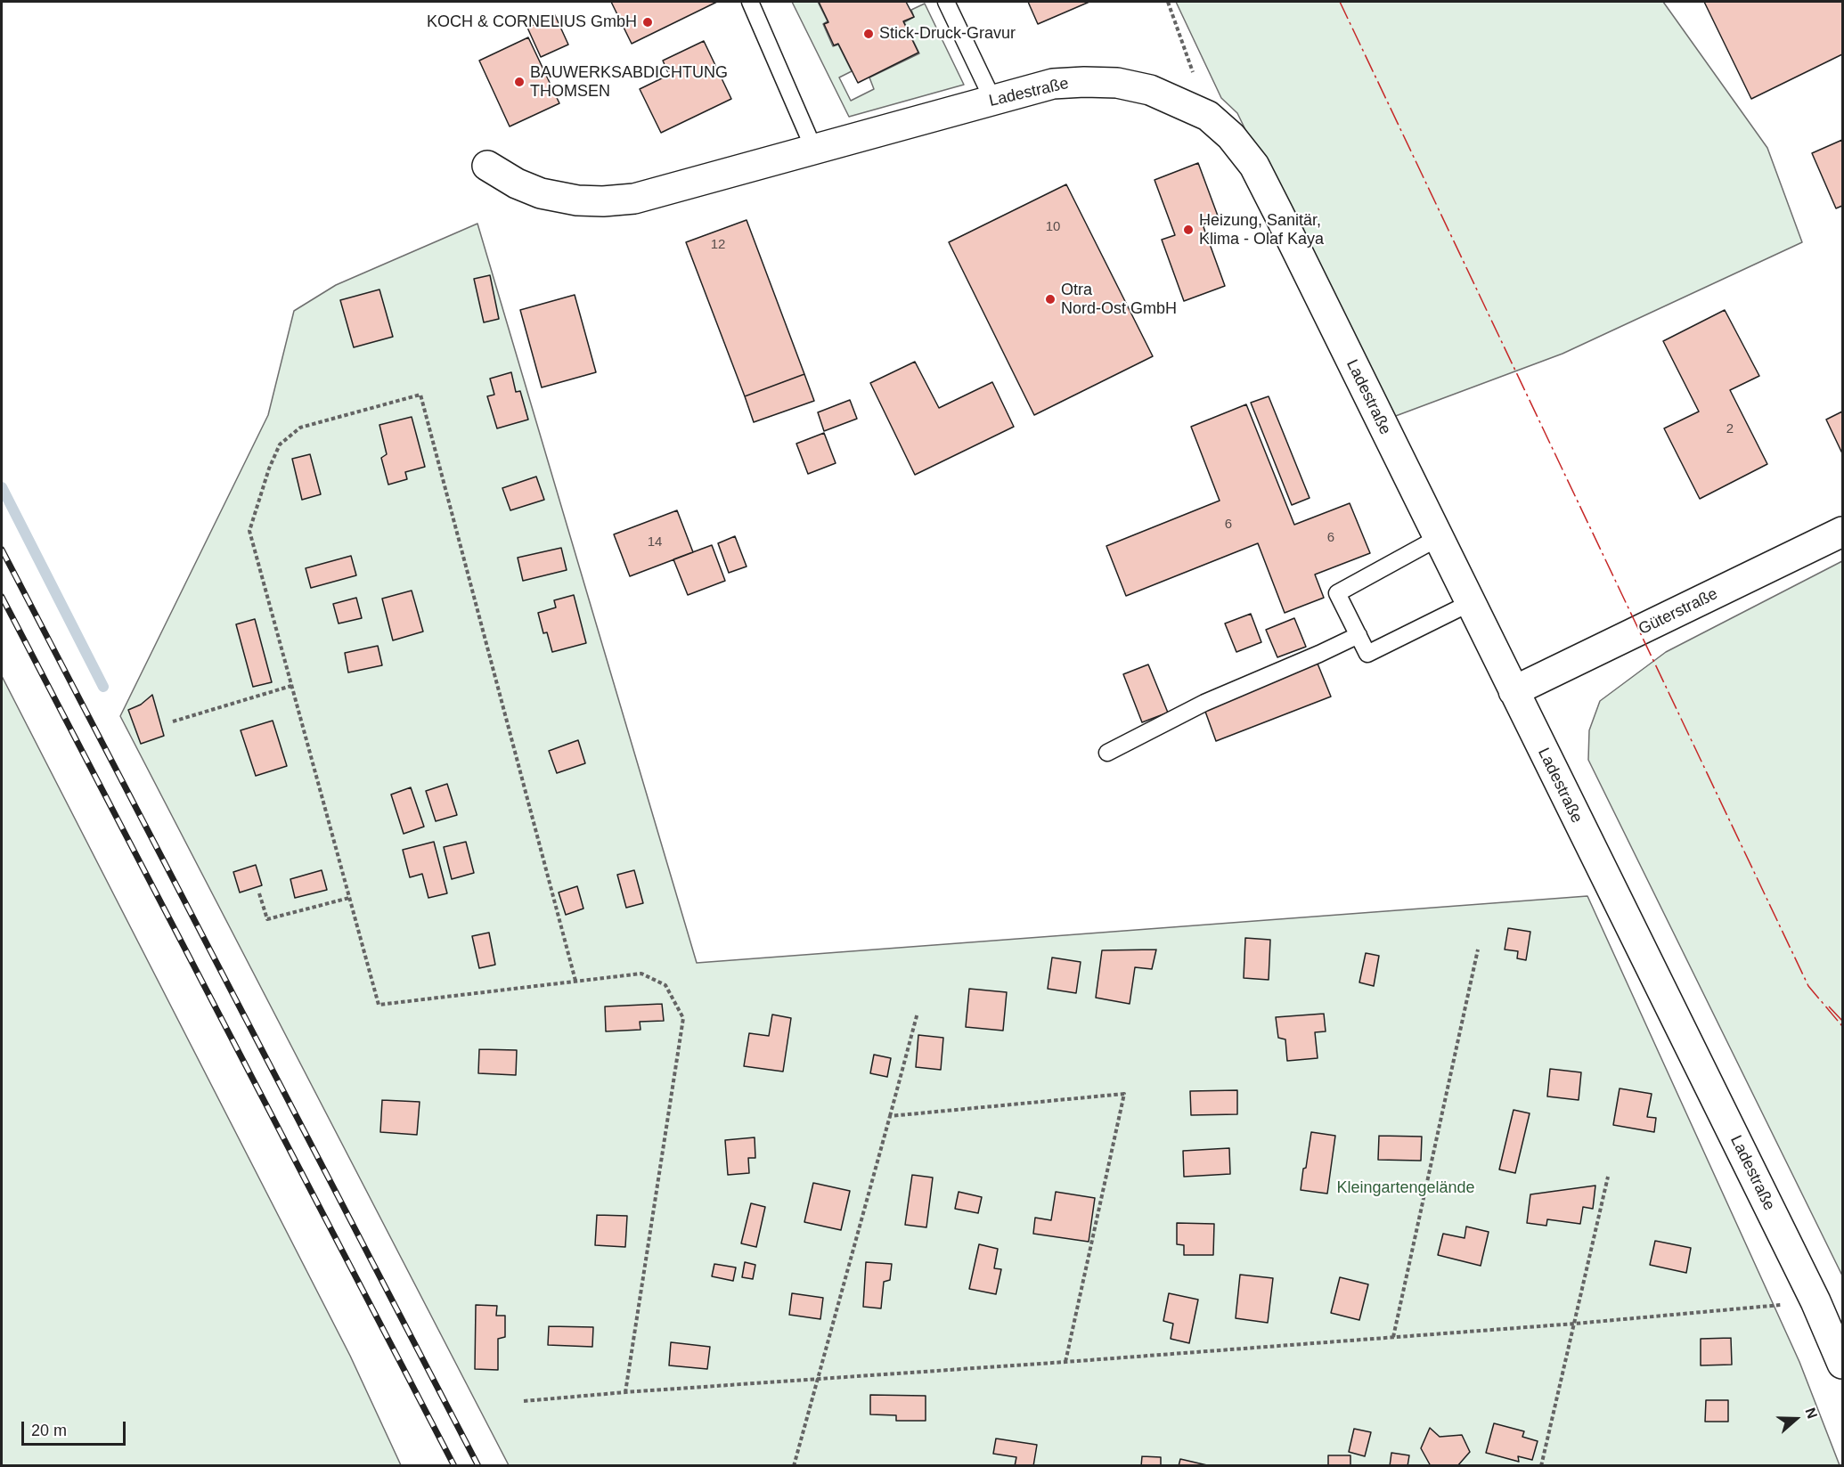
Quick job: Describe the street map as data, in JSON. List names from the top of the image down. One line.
{"streets":{"street":["Ladestraße","Güterstraße"]},"crossings":[["Ladestraße","Güterstraße"]],"parks":["Kleingartengelände"],"places":["KOCH & CORNELIUS GmbH","Stick-Druck-Gravur","BAUWERKSABDICHTUNG THOMSEN","Heizung, Sanitär, Klima - Olaf Kaya","Otra Nord-Ost GmbH"],"house_numbers":["10","12","2","6","6","14"],"scale_bar":"20 m","north":"right"}
